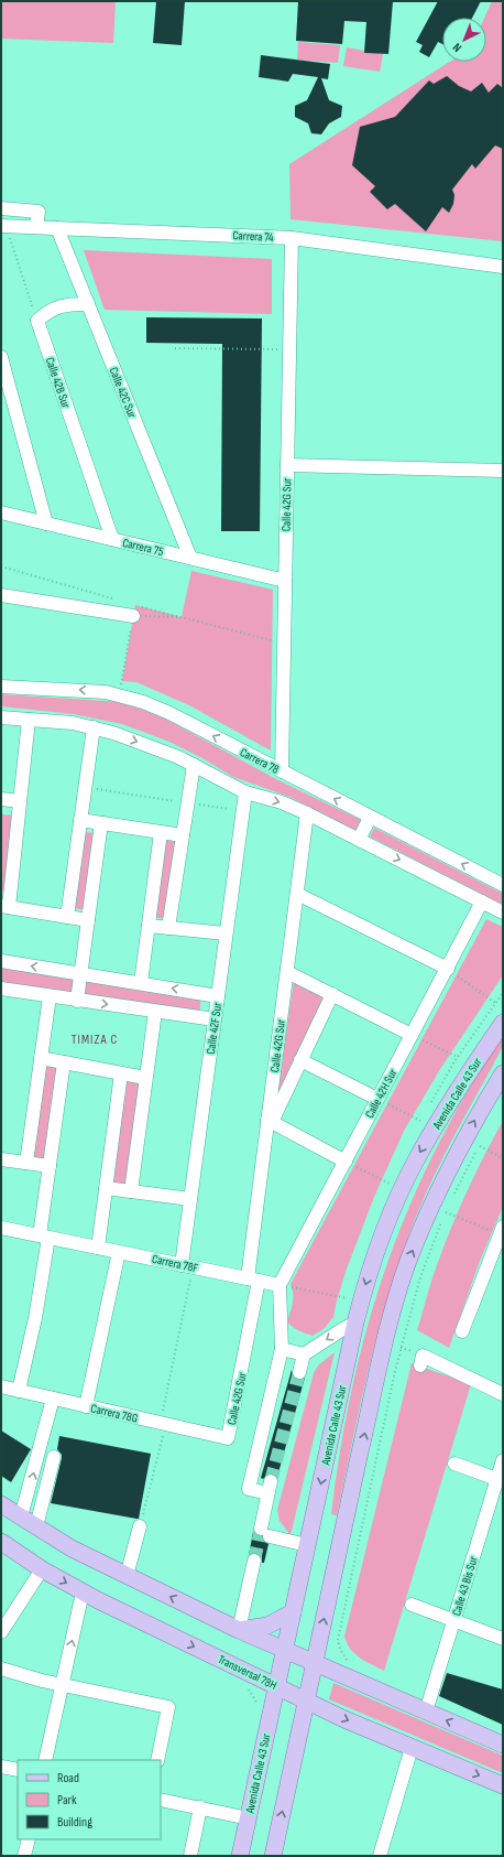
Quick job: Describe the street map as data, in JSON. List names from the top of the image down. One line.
{"streets":{"main road":["Avenida Calle 43 Sur","Transversal 78H"],"street":["Carrera 74","Calle 42B Sur","Calle 42C Sur","Calle 42G Sur","Carrera 75","Carrera 78","Calle 42F Sur","Calle 42H Sur","Carrera 78F","Carrera 78G","Calle 43 Bis Sur"]},"crossings":[["Carrera 74","Calle 42C Sur"],["Carrera 74","Calle 42G Sur"],["Calle 42B Sur","Carrera 75"],["Calle 42C Sur","Carrera 75"],["Calle 42G Sur","Carrera 75"],["Calle 42G Sur","Carrera 78"],["Calle 42G Sur","Carrera 78F"],["Calle 42G Sur","Carrera 78G"],["Calle 42F Sur","Carrera 78F"],["Calle 42H Sur","Carrera 78F"],["Avenida Calle 43 Sur","Transversal 78H"]],"districts":["TIMIZA C"],"legend":["Road","Park","Building"],"north":"bottom left"}
